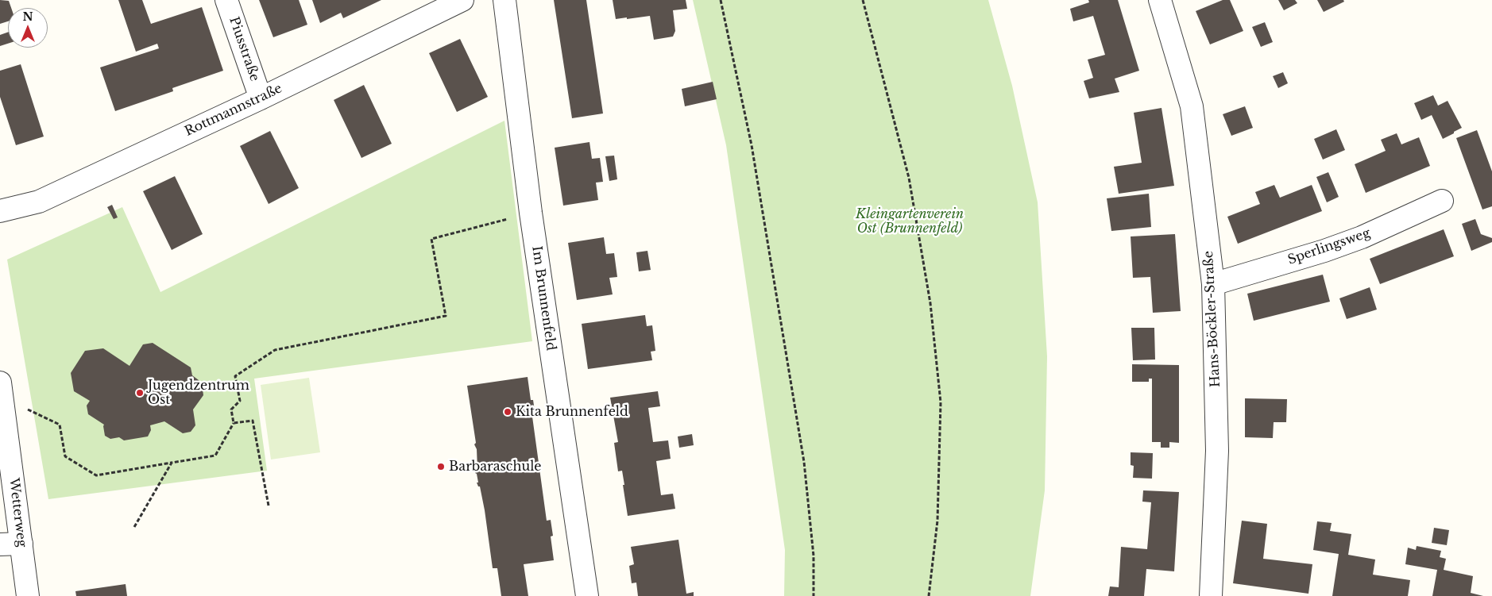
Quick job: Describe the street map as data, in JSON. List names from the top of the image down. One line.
{"streets":{"street":["Piusstraße","Rottmannstraße","Sperlingsweg","Im Brunnenfeld","Hans-Böckler-Straße","Wetterweg"]},"crossings":[["Piusstraße","Rottmannstraße"],["Sperlingsweg","Hans-Böckler-Straße"]],"parks":["Kleingartenverein Ost (Brunnenfeld)"],"places":["Jugendzentrum Ost","Kita Brunnenfeld","Barbaraschule"],"north":"top"}
